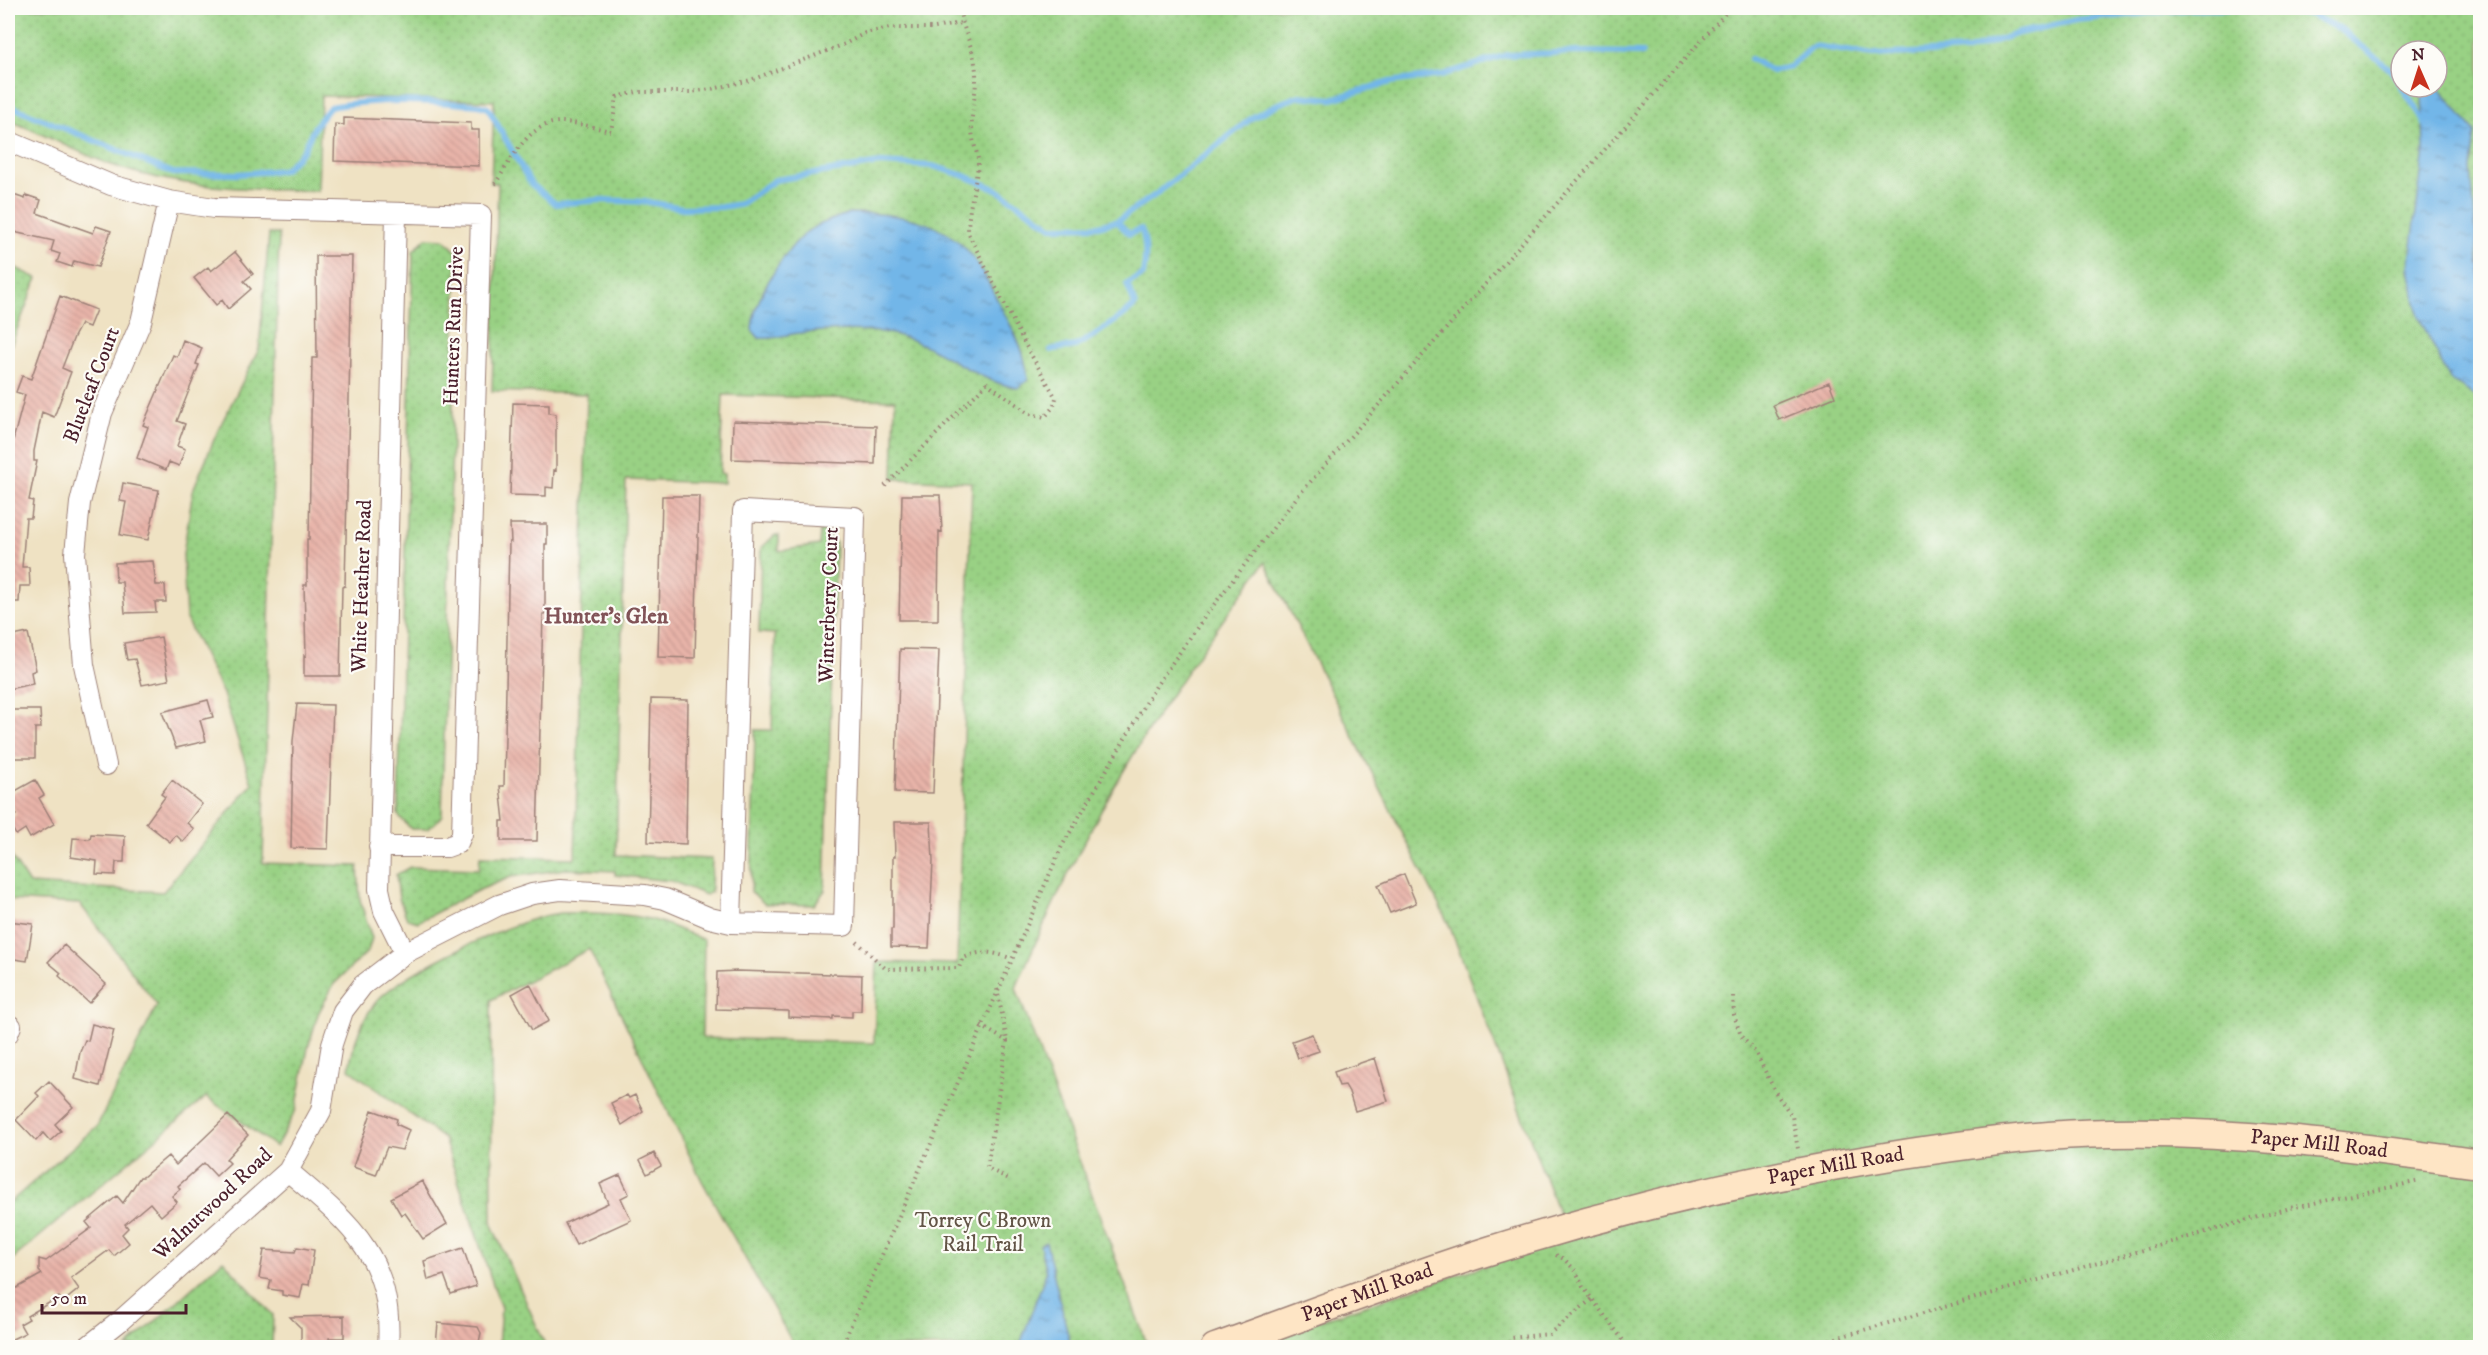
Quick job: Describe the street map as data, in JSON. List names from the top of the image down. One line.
{"streets":{"main road":["Paper Mill Road"],"street":["Hunters Run Drive","Blueleaf Court","White Heather Road","Winterberry Court","Walnutwood Road"]},"crossings":[["Hunters Run Drive","Blueleaf Court"],["Hunters Run Drive","White Heather Road"],["White Heather Road","Winterberry Court"],["White Heather Road","Walnutwood Road"],["Winterberry Court","Walnutwood Road"]],"districts":["Hunter's Glen"],"parks":["Torrey C Brown Rail Trail"],"scale_bar":"50 m","north":"top"}
